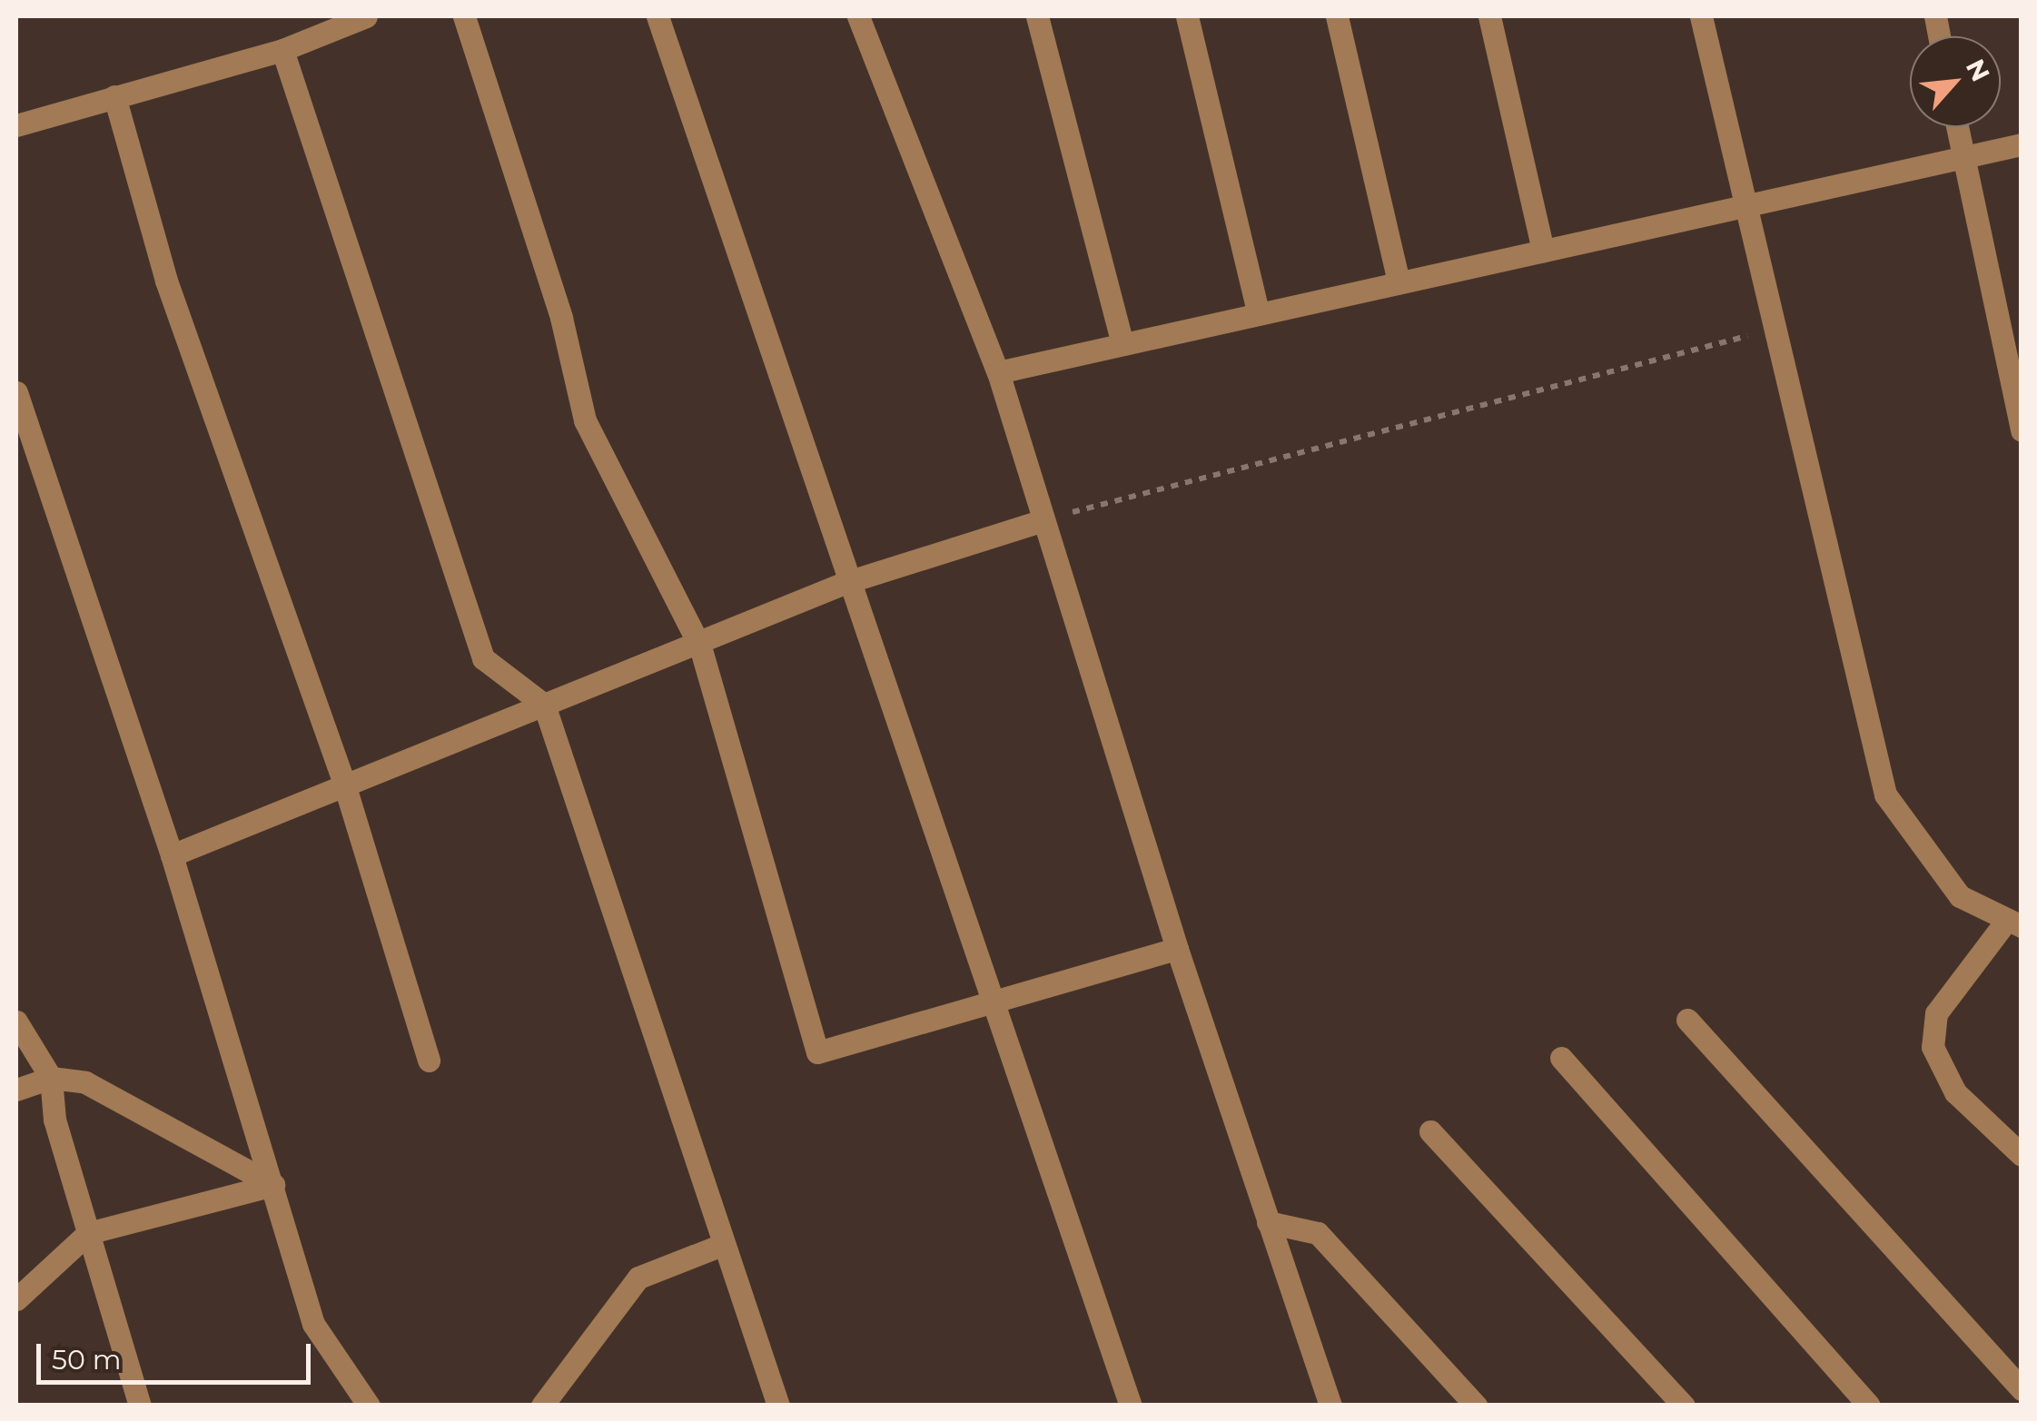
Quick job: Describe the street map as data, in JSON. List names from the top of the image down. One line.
{"scale_bar":"50 m","north":"top right"}
